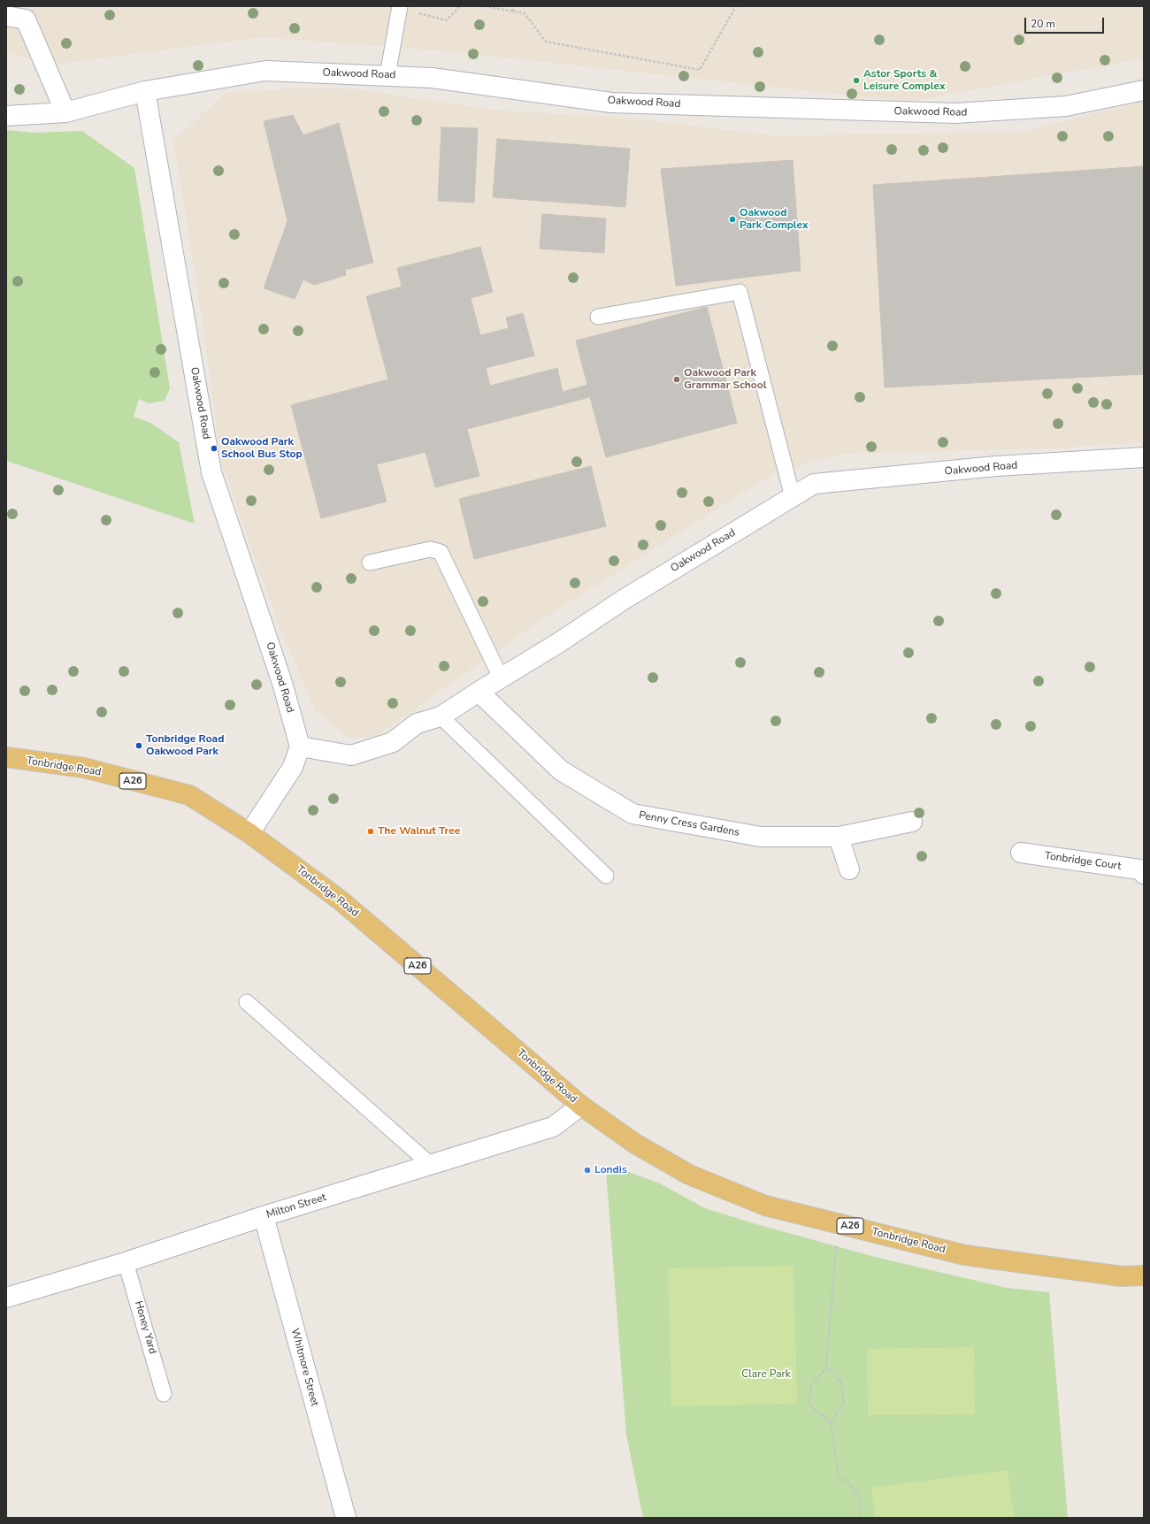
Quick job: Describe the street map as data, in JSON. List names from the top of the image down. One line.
{"streets":{"main road":["Tonbridge Road","A26"],"street":["Oakwood Road","Penny Cress Gardens","Tonbridge Court","Milton Street","Whitmore Street"],"lane":["Honey Yard"]},"crossings":[["Oakwood Road","Penny Cress Gardens"],["Tonbridge Road","Milton Street"],["Milton Street","Honey Yard"],["Milton Street","Whitmore Street"]],"parks":["Clare Park"],"places":["Astor Sports & Leisure Complex","Oakwood Park Complex","Oakwood Park Grammar School","Oakwood Park School Bus Stop","Tonbridge Road Oakwood Park","The Walnut Tree","Londis"],"scale_bar":"20 m"}
